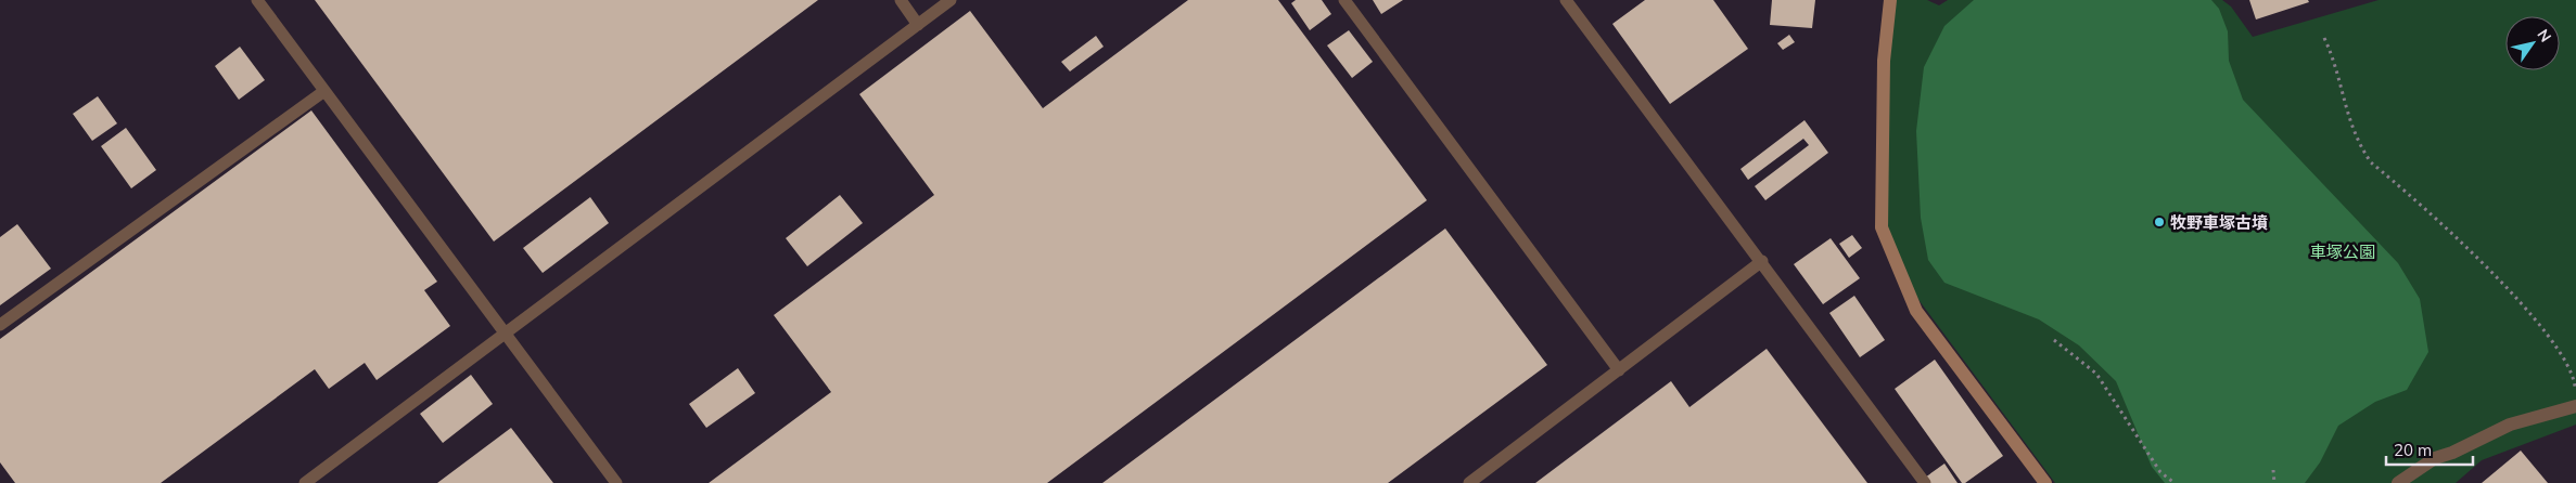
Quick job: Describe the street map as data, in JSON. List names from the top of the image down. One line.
{"parks":["車塚公園"],"places":["牧野車塚古墳"],"scale_bar":"20 m","north":"top right"}
